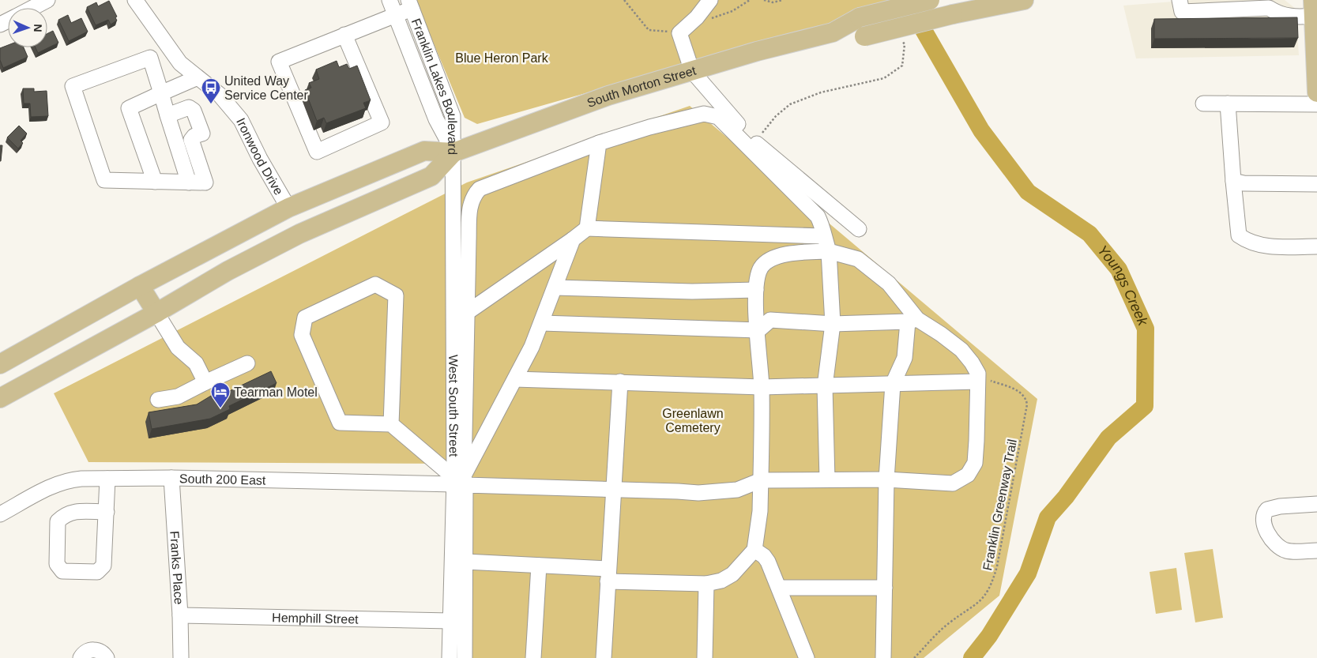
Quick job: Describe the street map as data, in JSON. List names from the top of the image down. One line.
{"streets":{"main road":["South Morton Street"],"street":["Franklin Lakes Boulevard","Ironwood Drive","West South Street","South 200 East","Franks Place","Hemphill Street"],"path":["Franklin Greenway Trail"]},"crossings":[["Franklin Lakes Boulevard","South Morton Street"],["Franklin Lakes Boulevard","West South Street"],["South Morton Street","West South Street"],["West South Street","South 200 East"],["West South Street","Hemphill Street"],["South 200 East","Franks Place"],["Franks Place","Hemphill Street"]],"water":["Youngs Creek"],"parks":["Blue Heron Park","Greenlawn Cemetery"],"places":{"bus stop":["United Way Service Center"],"hotel":["Tearman Motel"]},"north":"right"}
